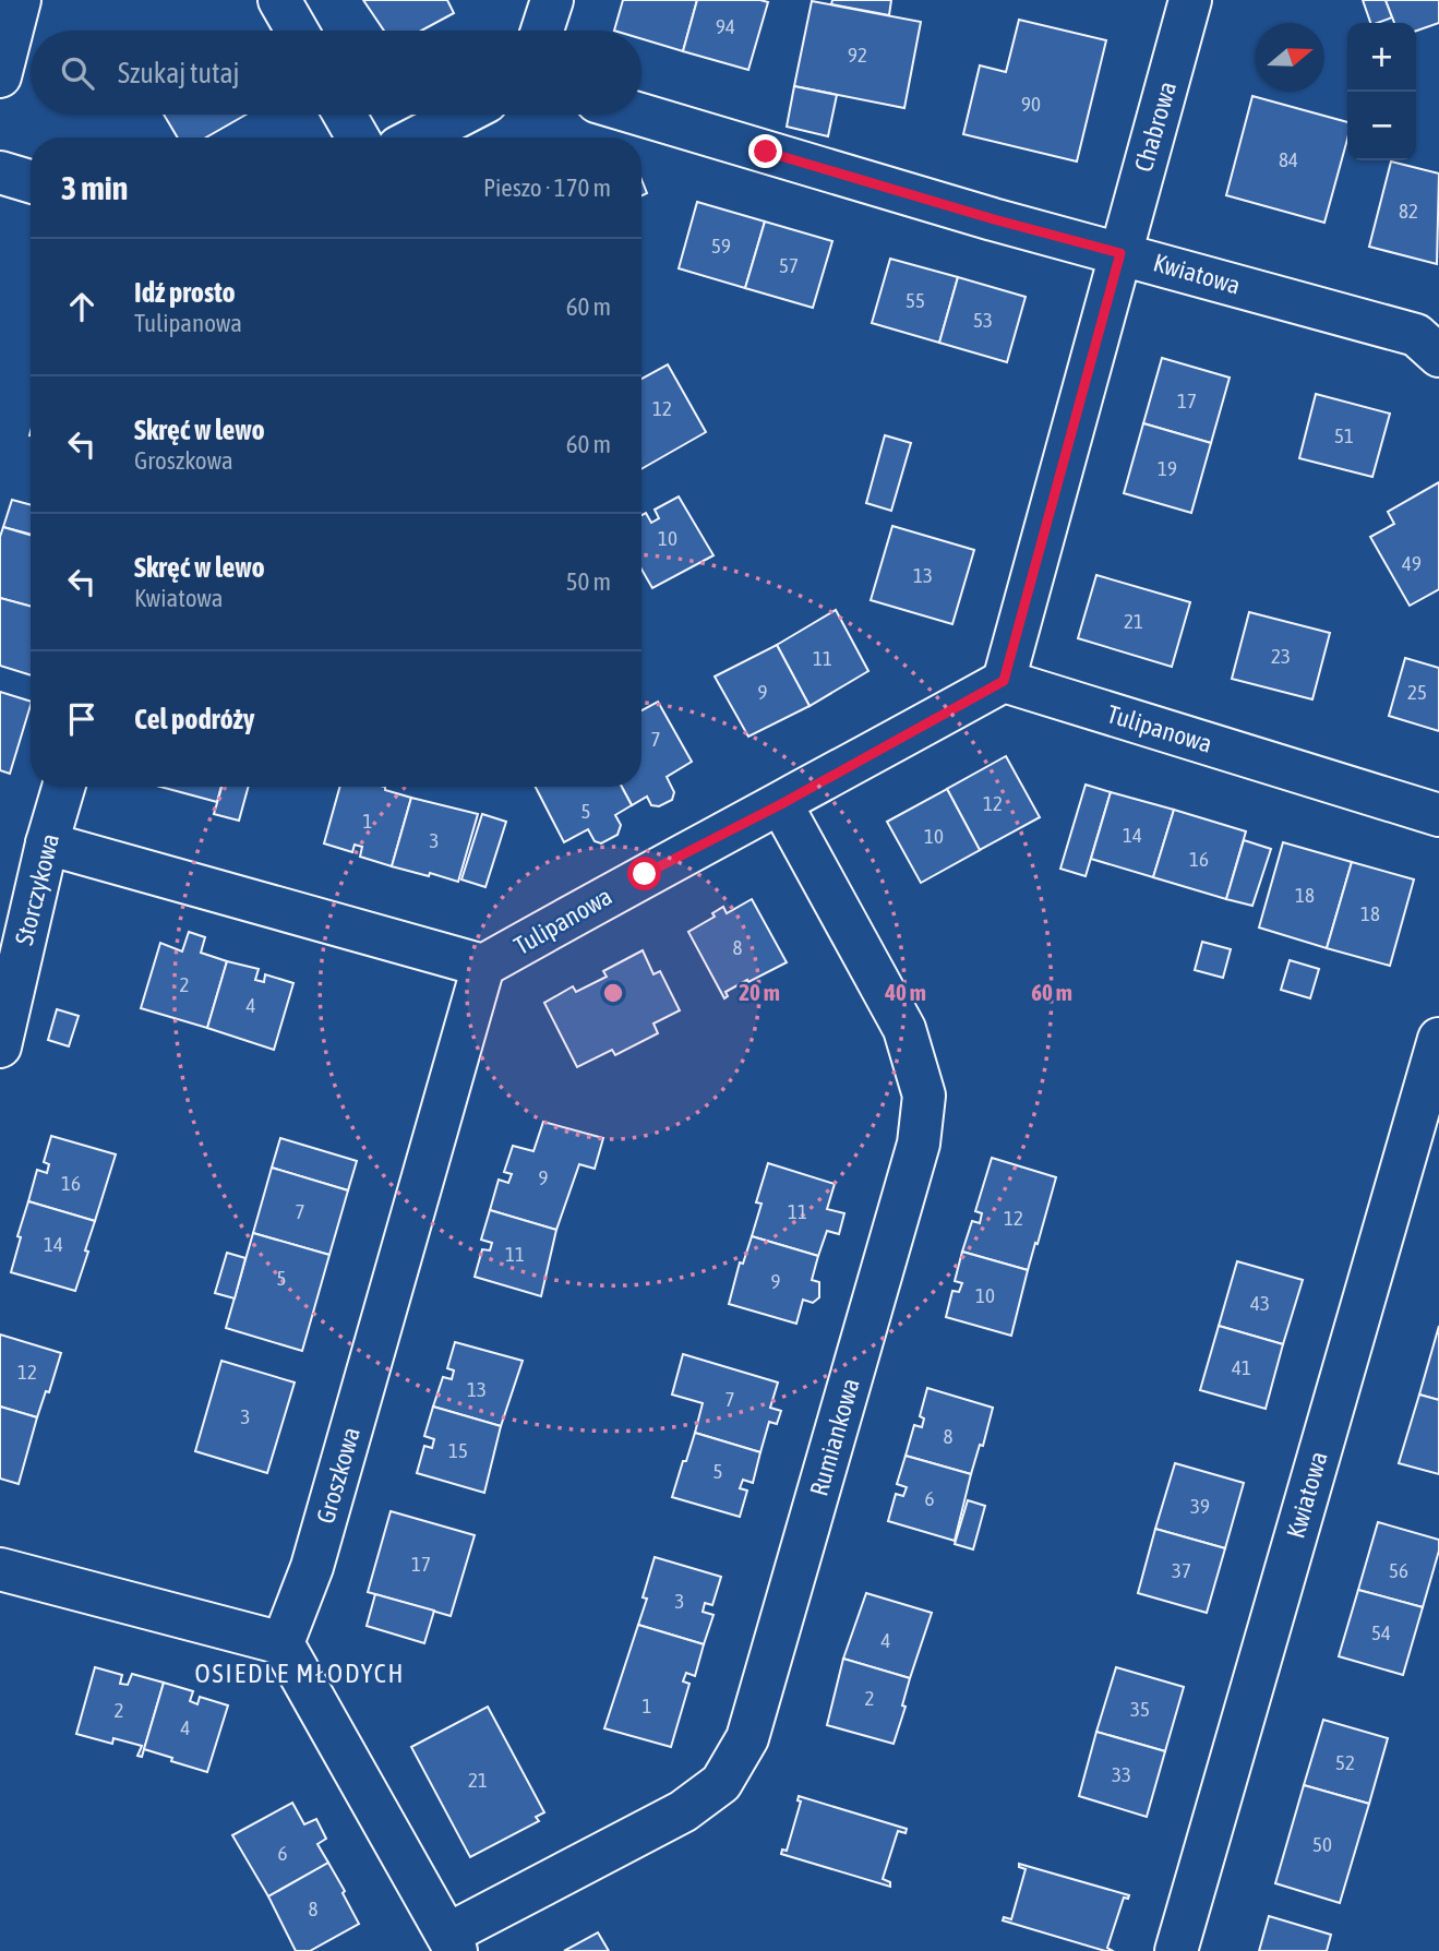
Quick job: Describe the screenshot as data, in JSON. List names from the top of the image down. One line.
{"streets":{"street":["Chabrowa","Kwiatowa","Tulipanowa","Storczykowa","Rumiankowa","Groszkowa"]},"crossings":[["Chabrowa","Kwiatowa"],["Tulipanowa","Rumiankowa"],["Tulipanowa","Groszkowa"]],"districts":["OSIEDLE MŁODYCH"],"house_numbers":["94","92","90","84","82","59","57","55","53","17","12","51","19","10","49","13","21","23","11","9","25","7","12","5","1","14","10","3","16","18","18","8","2","4","9","16","7","11","12","14","11","5","9","10","43","41","12","13","7","3","8","15","5","6","39","17","37","56","3","54","4","2","1","35","2","4","52","33","21","50","6","8"],"north":"right","page":{"map_buttons":["+","−"],"search":"Szukaj tutaj","heading":["3 min","Pieszo · 170 m"],"list":[["Idź prosto","Tulipanowa","60 m"],["Skręć w lewo","Groszkowa","60 m"],["Skręć w lewo","Kwiatowa","50 m"],"Cel podróży"]},"rings":["20 m","40 m","60 m"]}
